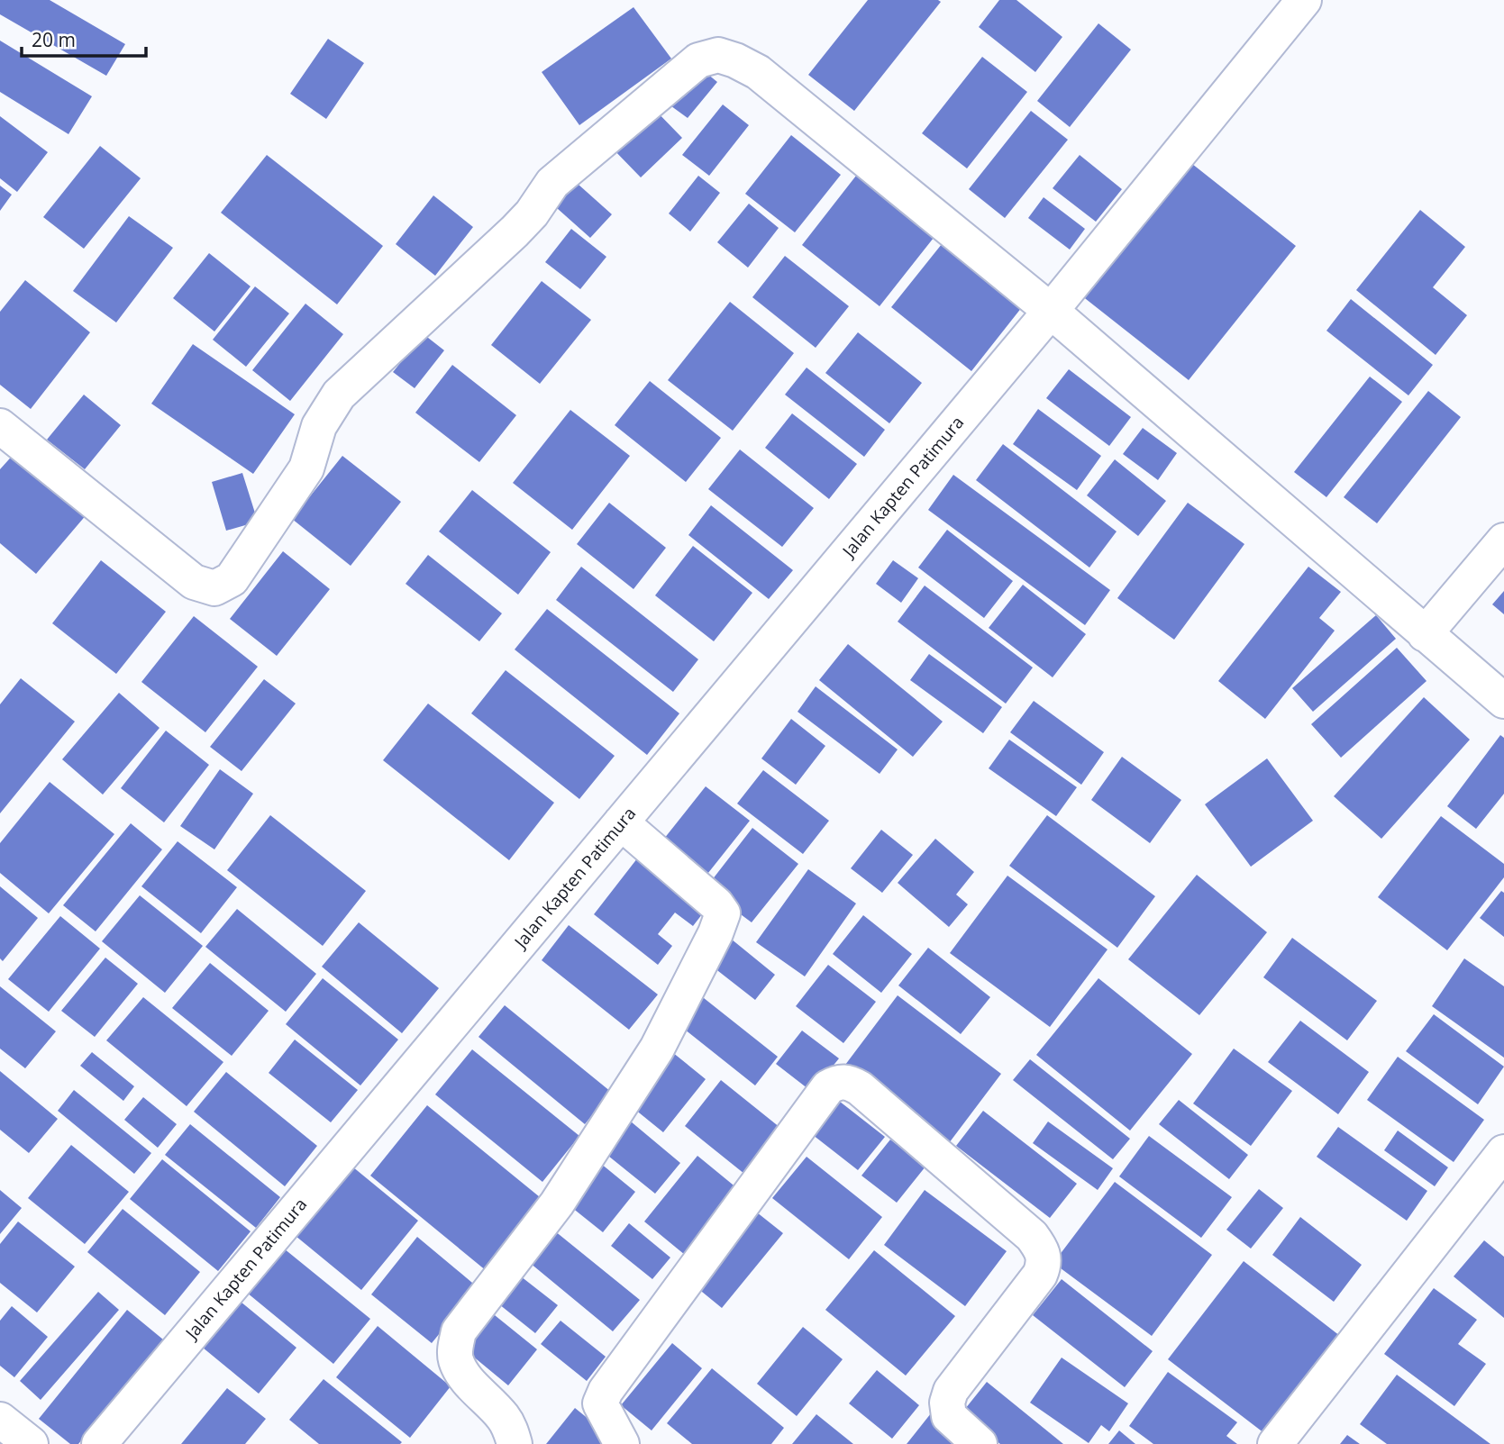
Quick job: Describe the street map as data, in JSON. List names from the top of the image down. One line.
{"streets":{"street":["Jalan Kapten Patimura"]},"scale_bar":"20 m"}
